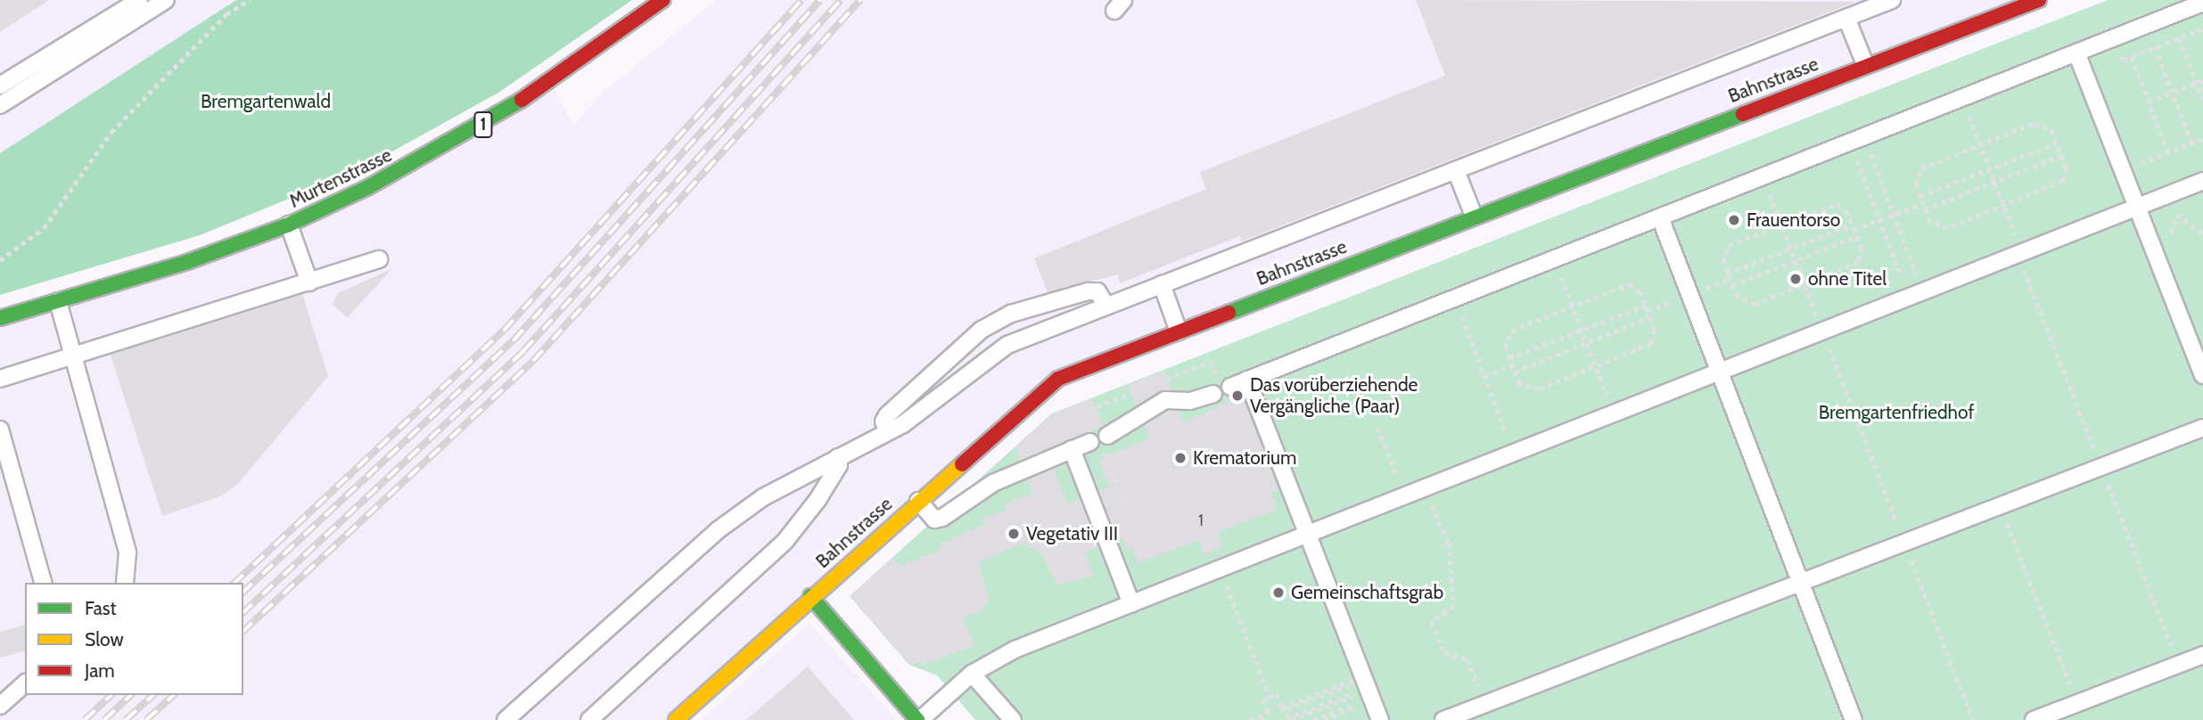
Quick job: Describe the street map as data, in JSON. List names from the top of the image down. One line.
{"streets":{"street":["Bahnstrasse","1","Murtenstrasse"]},"parks":["Bremgartenwald","Bremgartenfriedhof"],"places":["Frauentorso","ohne Titel","Das vorüberziehende Vergängliche (Paar)","Krematorium","Vegetativ III","Gemeinschaftsgrab"],"house_numbers":["1"],"legend":["Fast","Slow","Jam"]}
